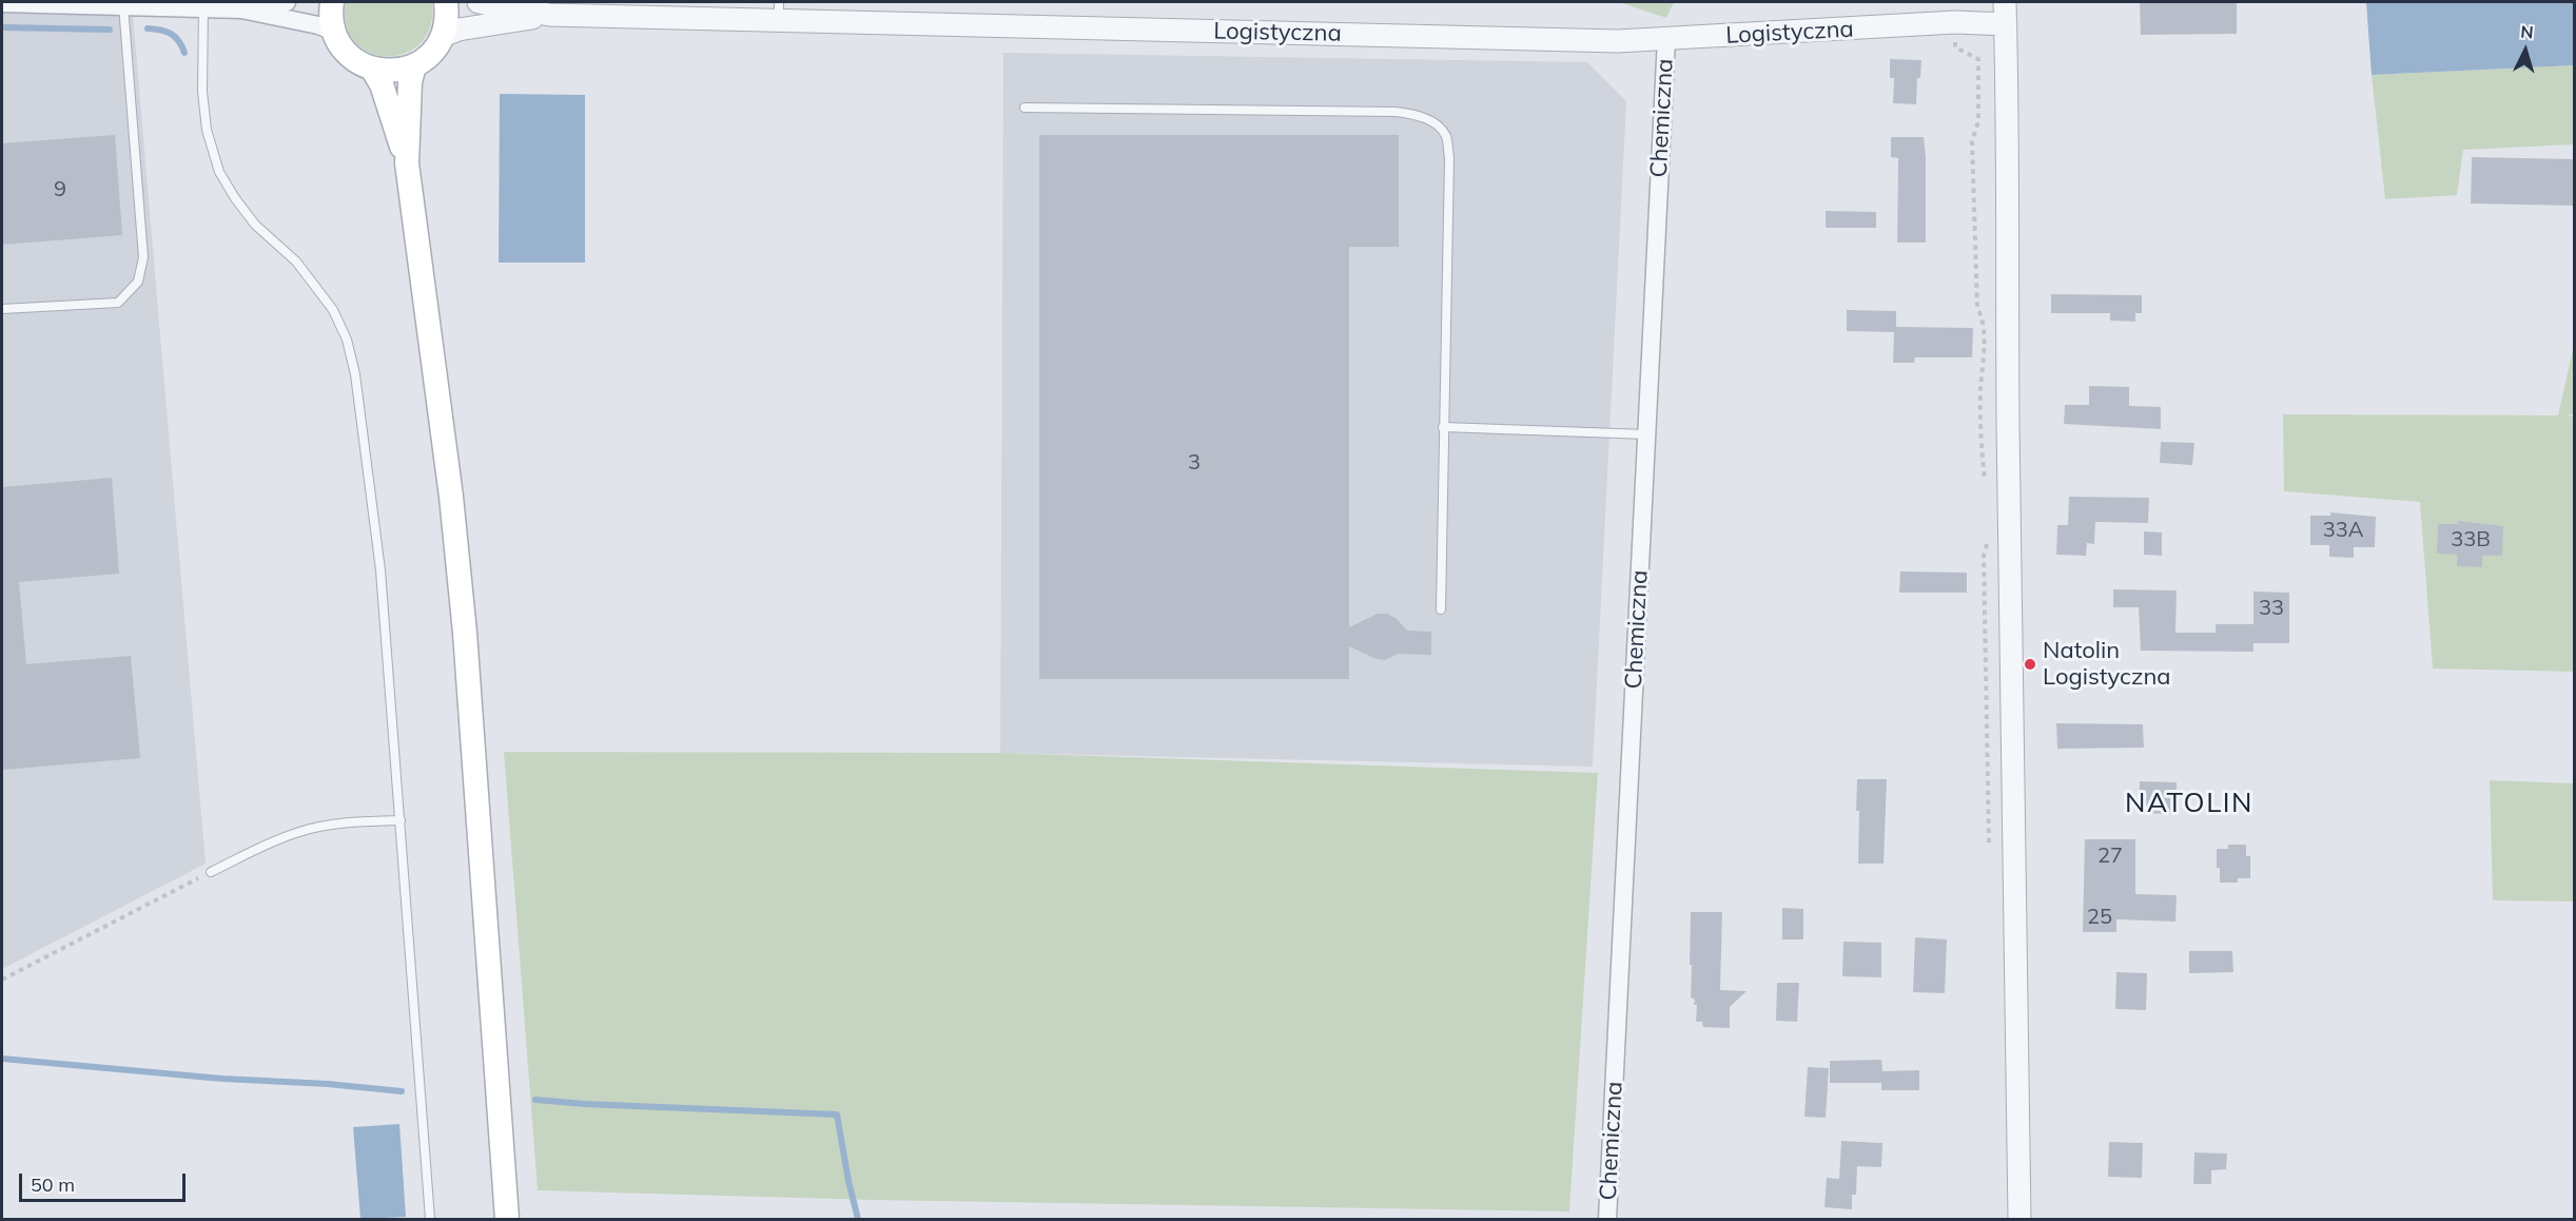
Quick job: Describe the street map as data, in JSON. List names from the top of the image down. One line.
{"streets":{"street":["Logistyczna","Chemiczna"]},"crossings":[["Logistyczna","Chemiczna"]],"districts":["NATOLIN"],"places":["Natolin Logistyczna"],"house_numbers":["9","3","33A","33B","33","27","25"],"scale_bar":"50 m","north":"top"}
